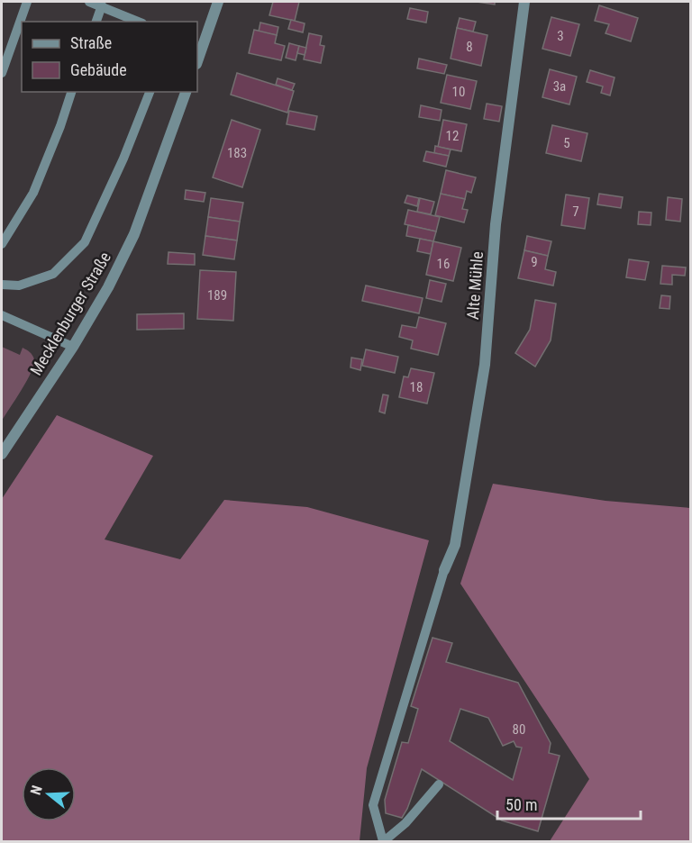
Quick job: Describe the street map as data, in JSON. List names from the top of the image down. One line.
{"streets":{"street":["Alte Mühle","Mecklenburger Straße"]},"house_numbers":["3","8","3a","10","12","5","183","7","9","16","189","18","80"],"legend":["Straße","Gebäude"],"scale_bar":"50 m","north":"left"}
